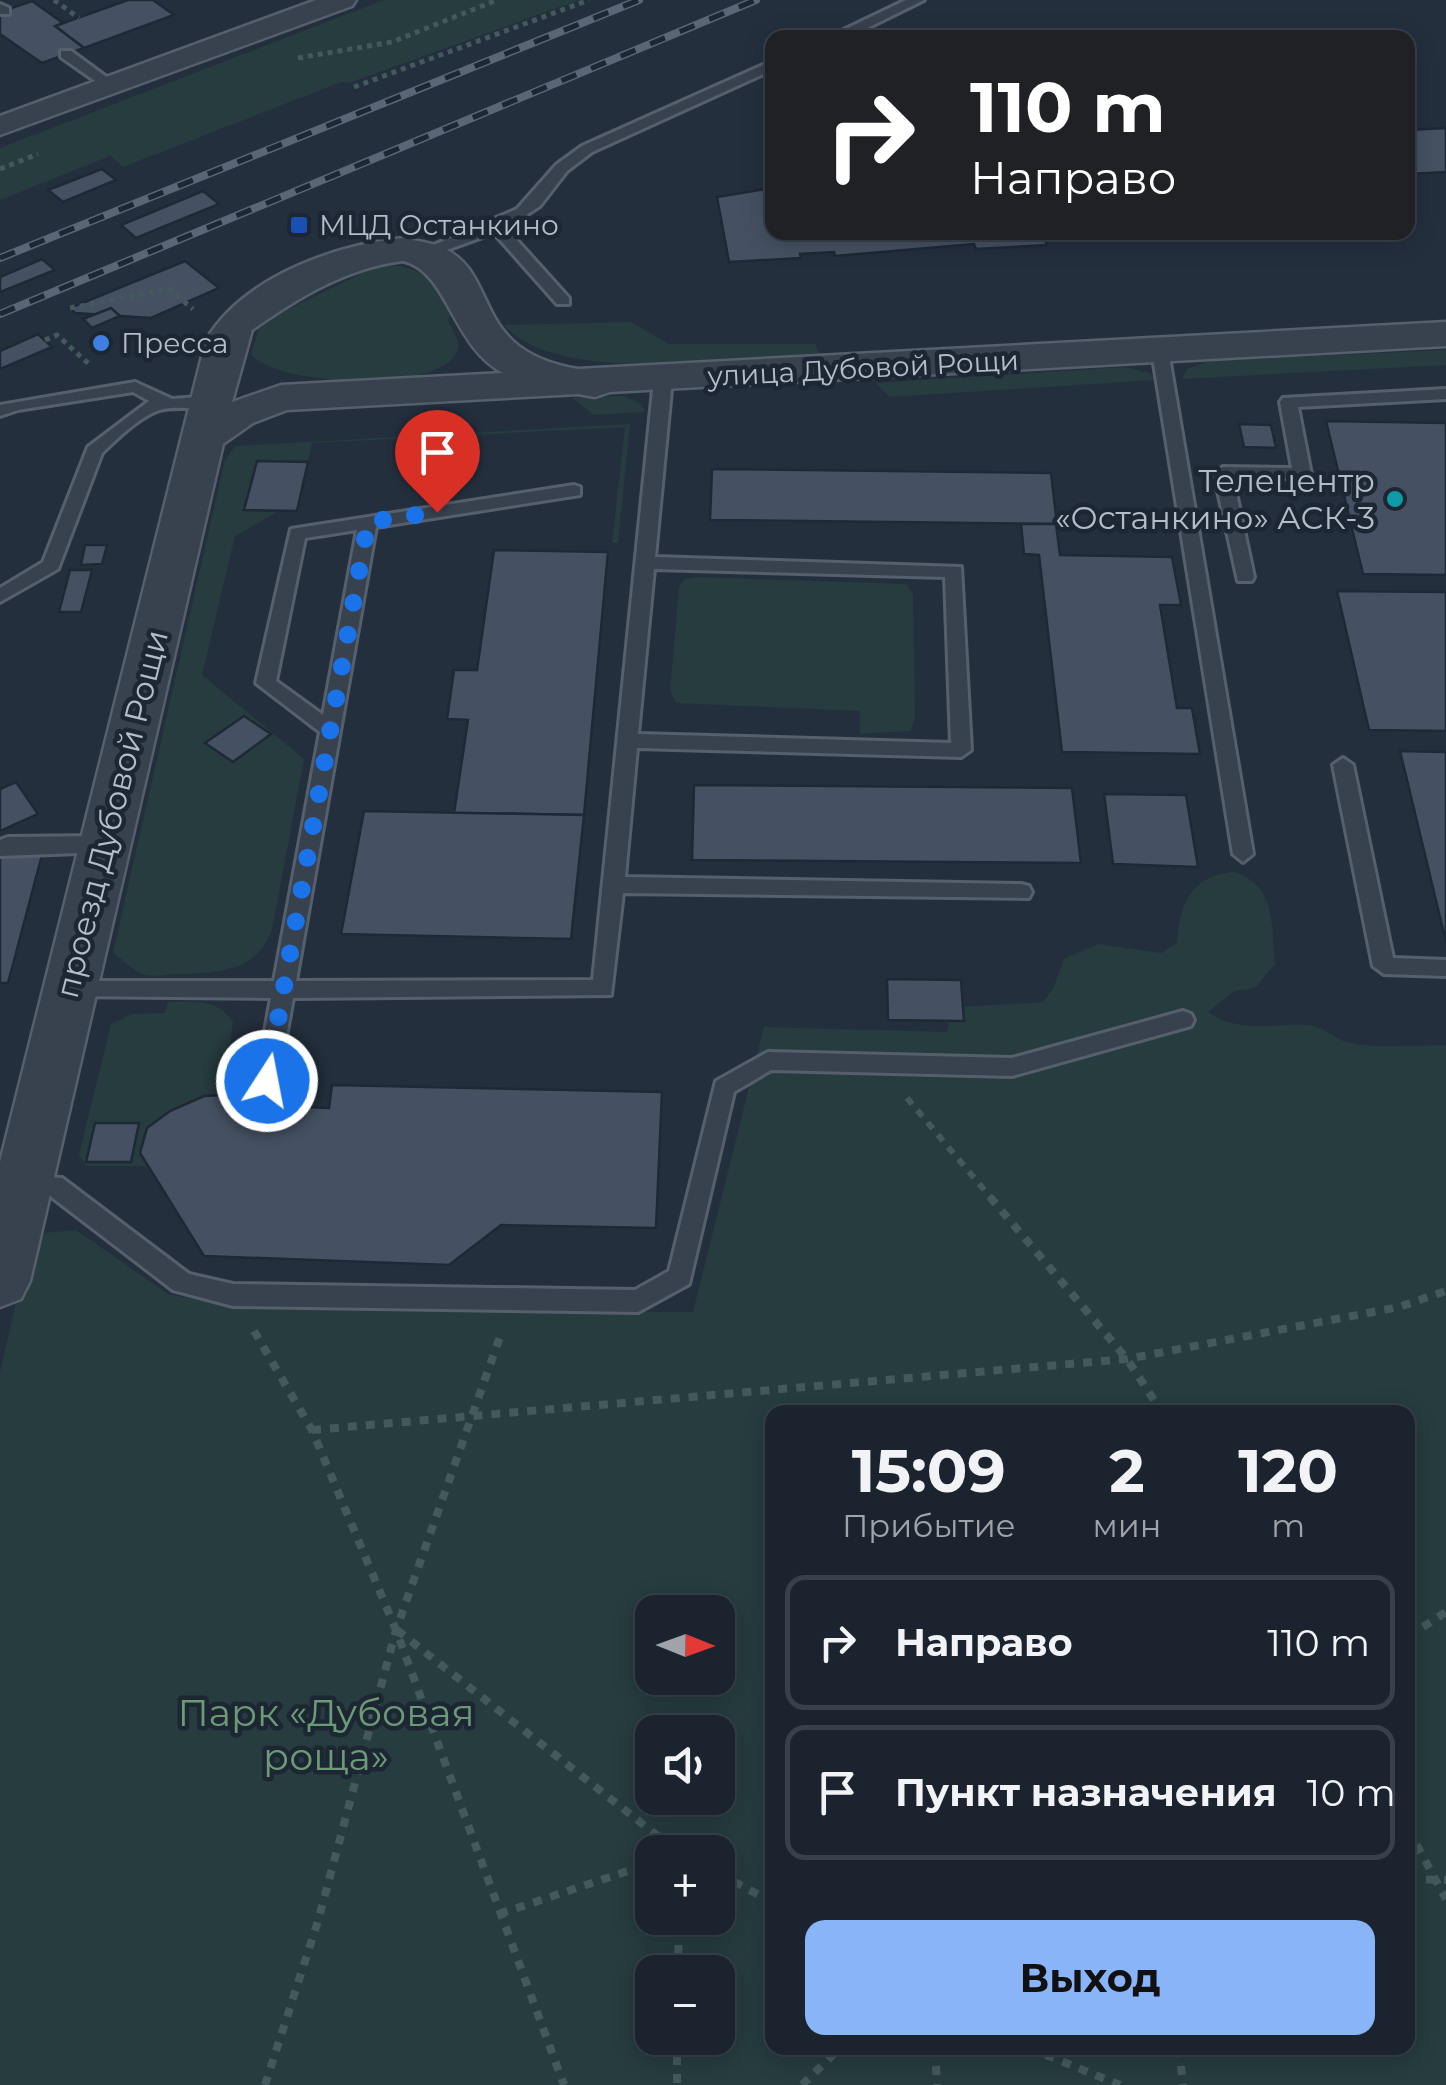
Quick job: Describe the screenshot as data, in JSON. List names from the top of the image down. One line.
{"streets":{"street":["улица Дубовой Рощи","проезд Дубовой Рощи"]},"crossings":[["улица Дубовой Рощи","проезд Дубовой Рощи"]],"parks":["Парк «Дубовая роща»"],"places":{"transit":["МЦД Останкино"],"other":["Пресса","Телецентр «Останкино» АСК-3"]},"north":"right","page":{"turn":["110 m","Направо"],"eta":["15:09","Прибытие","2","мин","120","m"],"list":[{"name":"Направо","value":"110 m"},{"name":"Пункт назначения","value":"10 m"}],"map_buttons":["+","−"],"buttons":"Выход"}}
